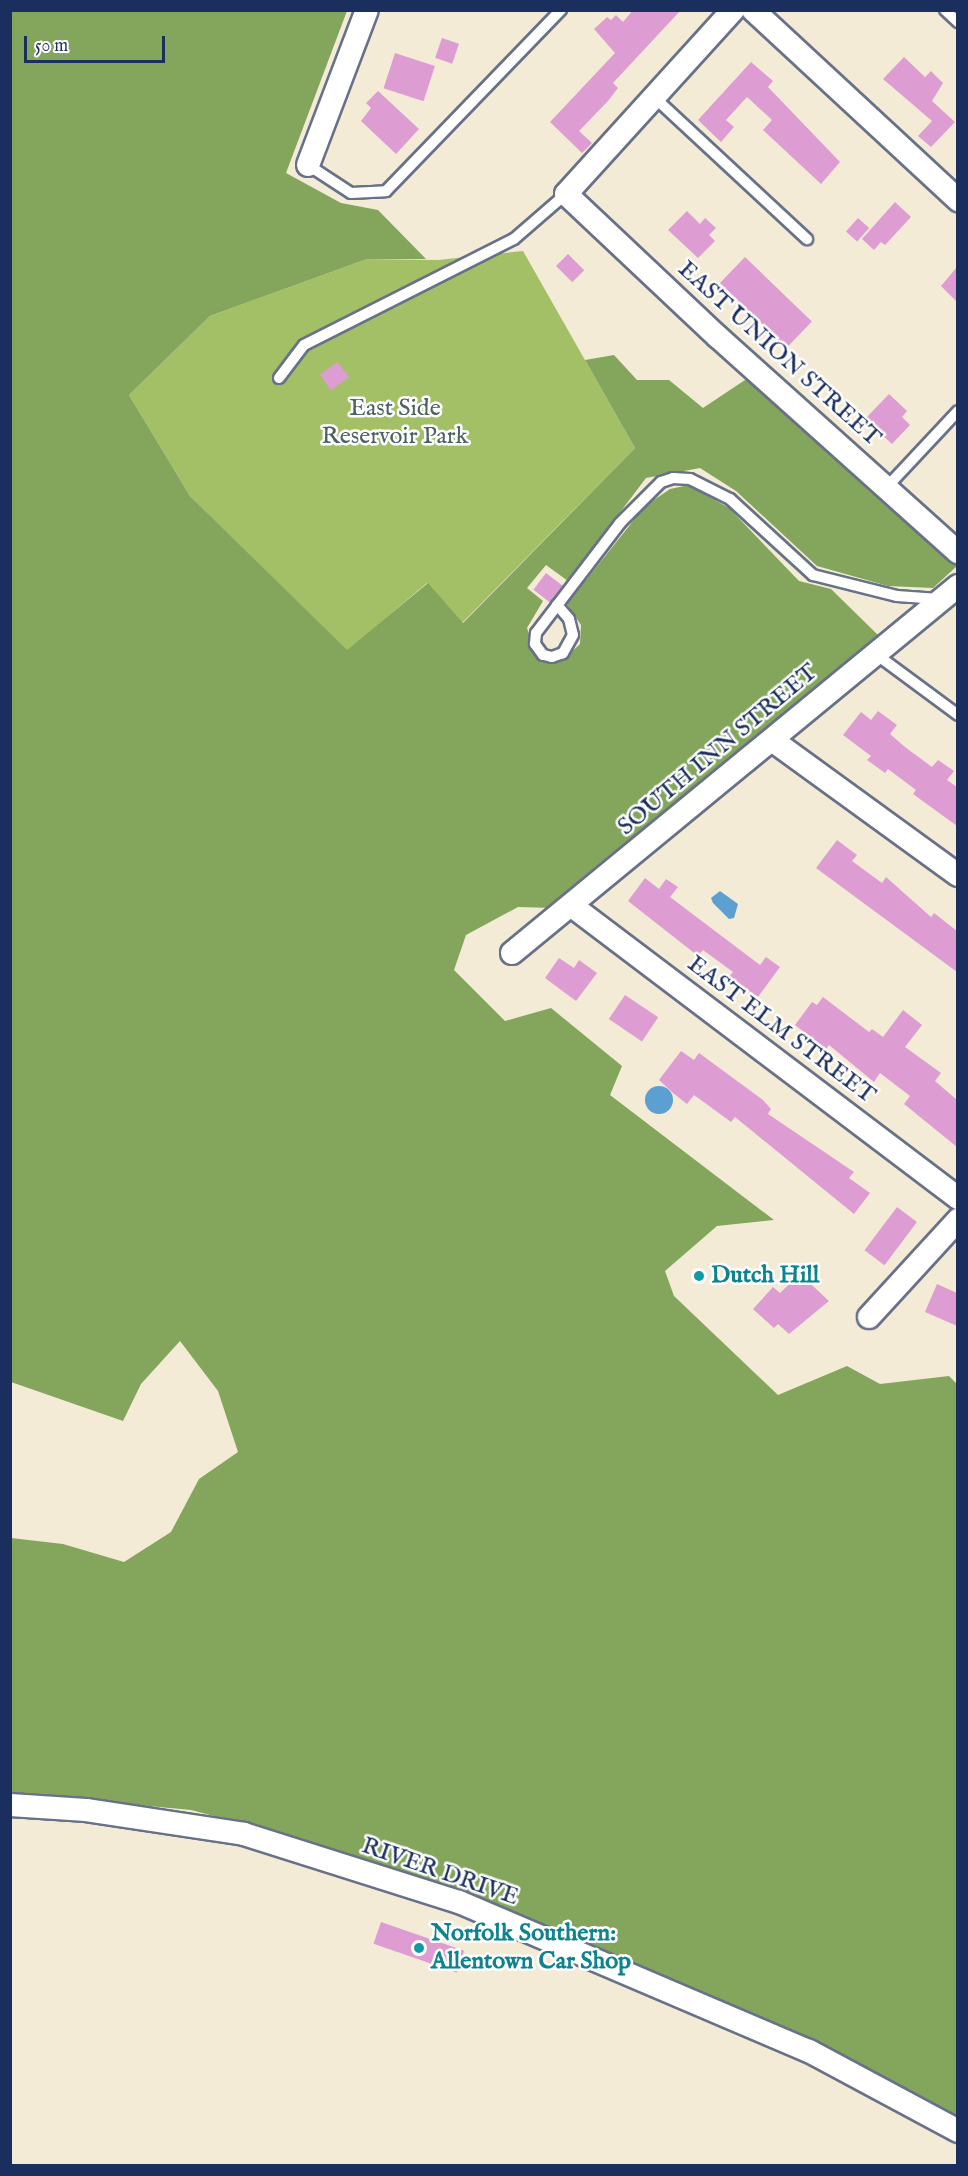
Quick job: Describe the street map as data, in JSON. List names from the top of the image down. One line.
{"streets":{"street":["EAST UNION STREET","SOUTH INN STREET","EAST ELM STREET","RIVER DRIVE"]},"crossings":[["SOUTH INN STREET","EAST ELM STREET"]],"parks":["East Side Reservoir Park"],"places":["Dutch Hill","Norfolk Southern: Allentown Car Shop"],"scale_bar":"50 m"}
